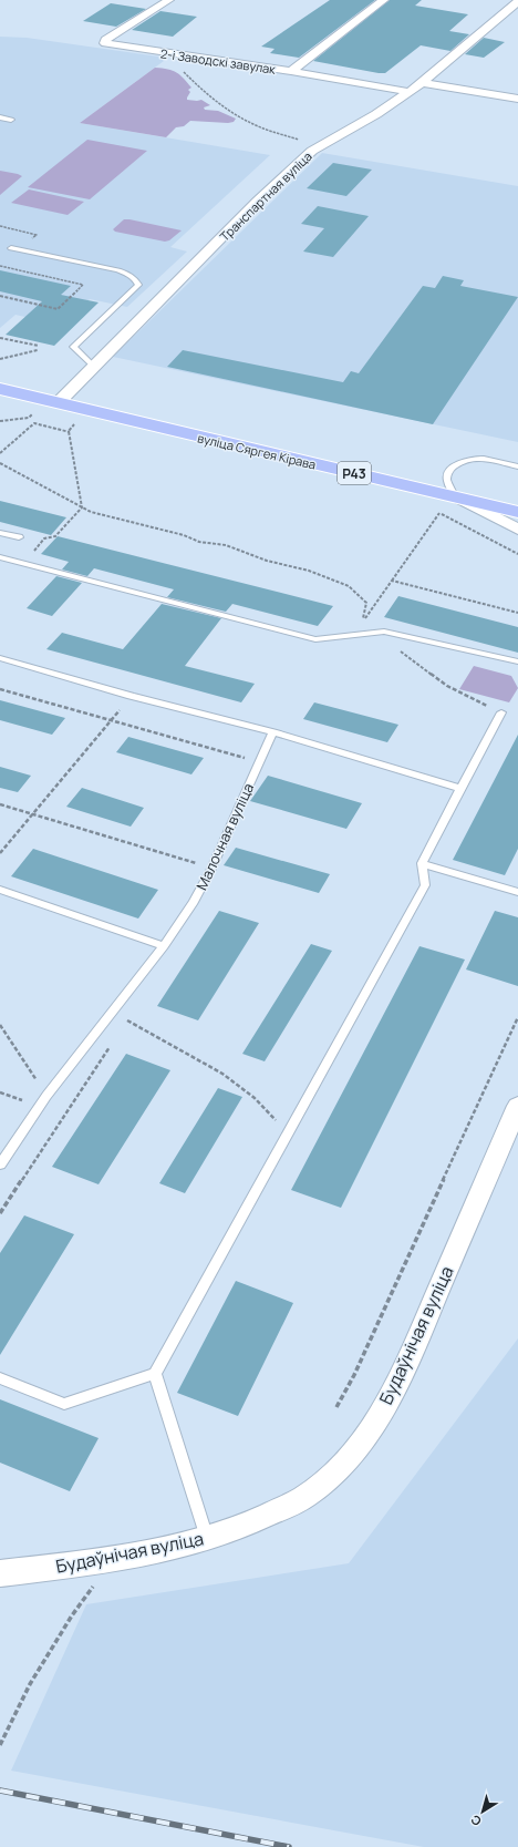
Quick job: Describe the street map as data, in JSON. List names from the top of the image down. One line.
{"streets":{"main road":["вуліца Сяргея Кірава","Р43"],"street":["2-і Заводскі завулак","Транспартная вуліца","Будаўнічая вуліца"],"lane":["Малочная вуліца"]},"crossings":[["2-і Заводскі завулак","Транспартная вуліца"],["Транспартная вуліца","вуліца Сяргея Кірава"]],"north":"bottom left"}
